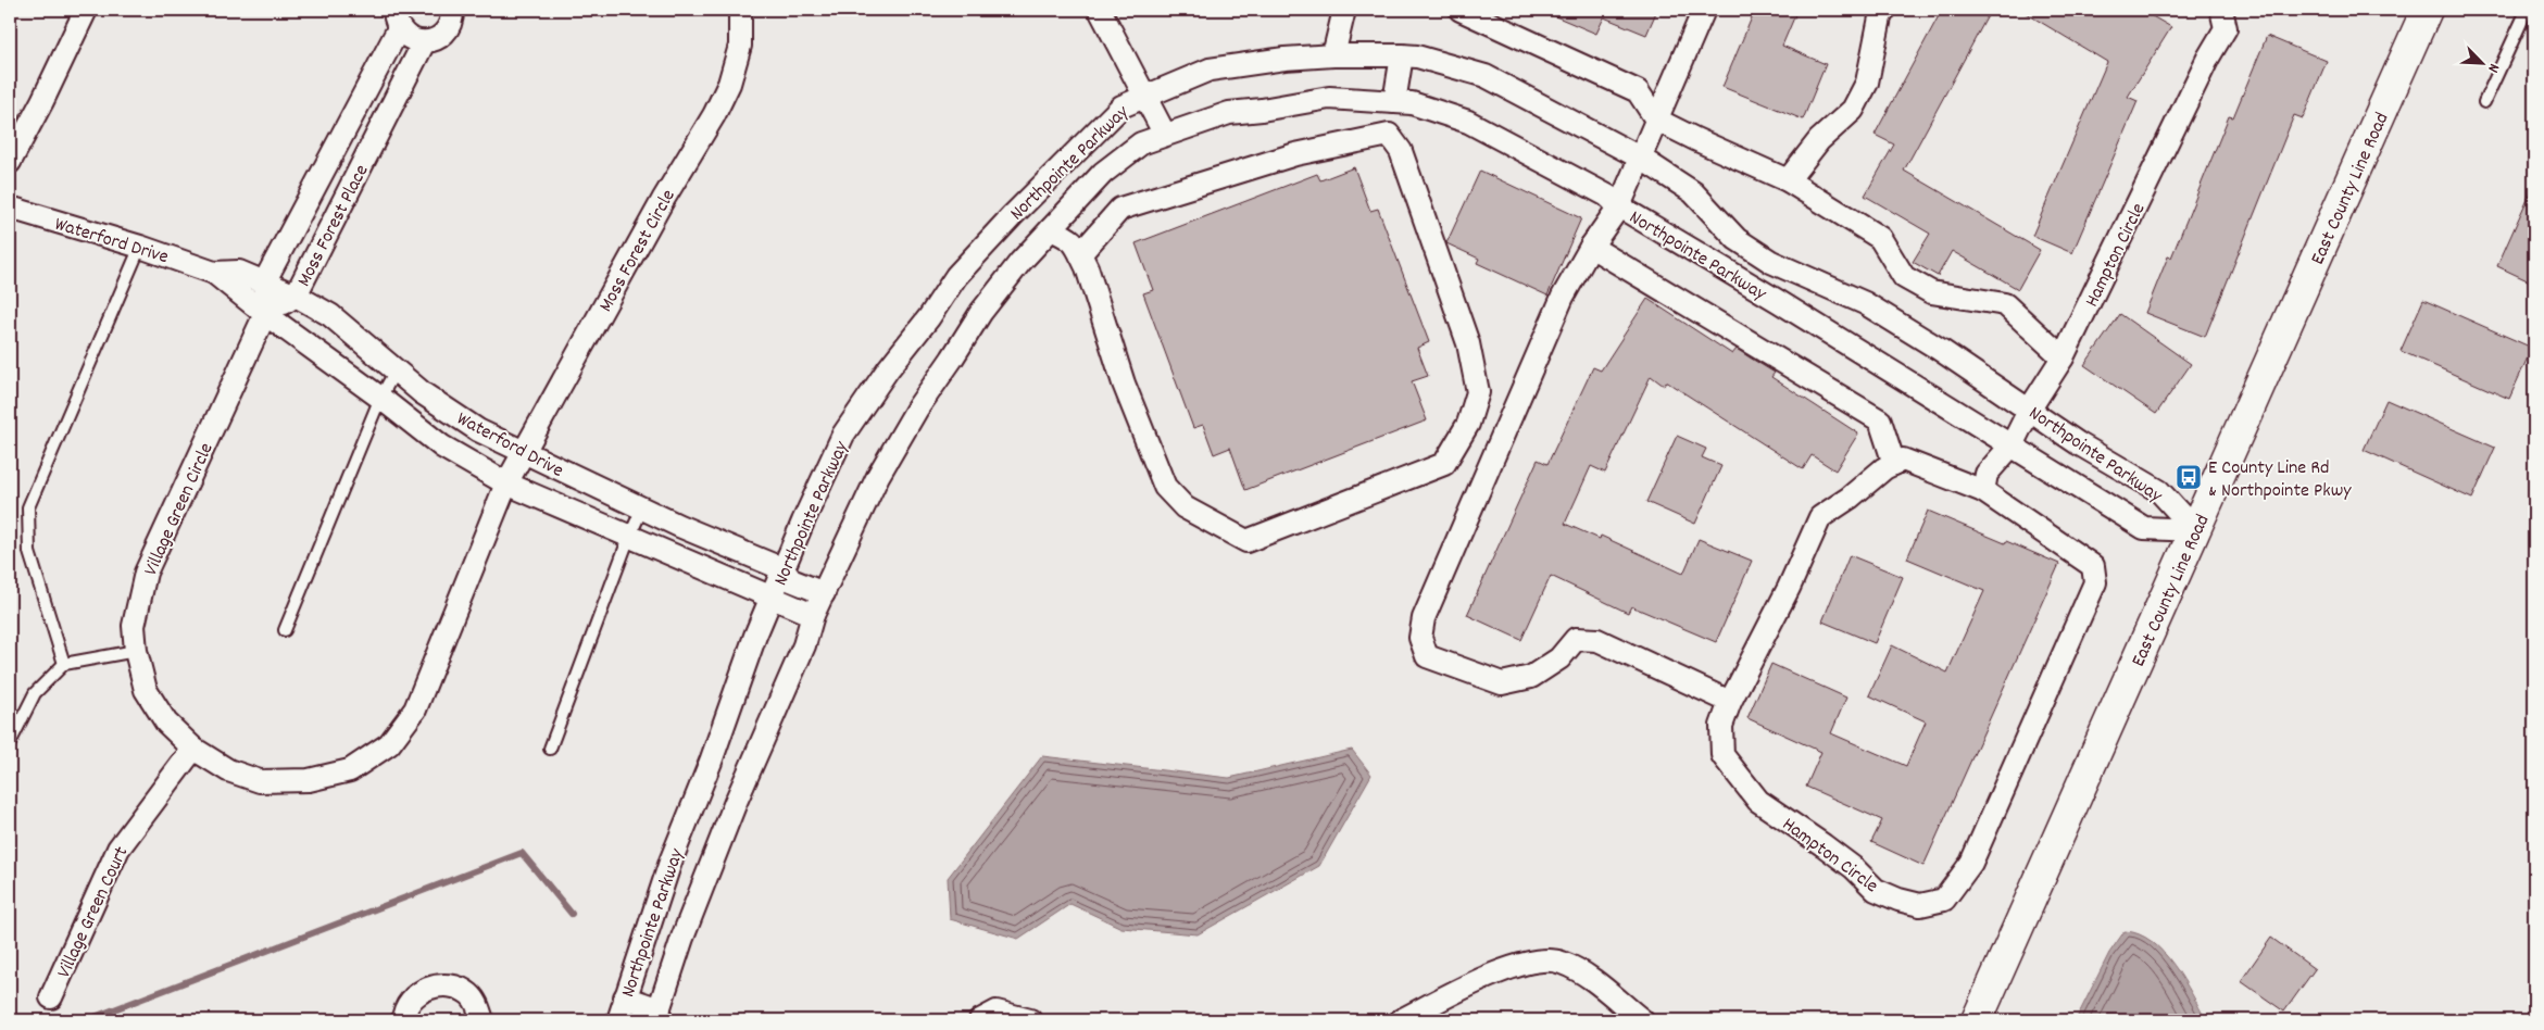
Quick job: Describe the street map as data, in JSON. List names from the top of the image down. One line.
{"streets":{"main road":["East County Line Road"],"street":["Northpointe Parkway","Moss Forest Place","Waterford Drive","Moss Forest Circle","Hampton Circle","Village Green Circle","Village Green Court"]},"crossings":[["Northpointe Parkway","East County Line Road"],["Northpointe Parkway","Waterford Drive"],["Northpointe Parkway","Hampton Circle"],["Moss Forest Place","Waterford Drive"],["Moss Forest Place","Village Green Circle"],["Waterford Drive","Moss Forest Circle"],["Waterford Drive","Village Green Circle"],["Moss Forest Circle","Village Green Circle"],["Village Green Circle","Village Green Court"]],"places":{"bus stop":["E County Line Rd & Northpointe Pkwy"]},"north":"bottom right"}
